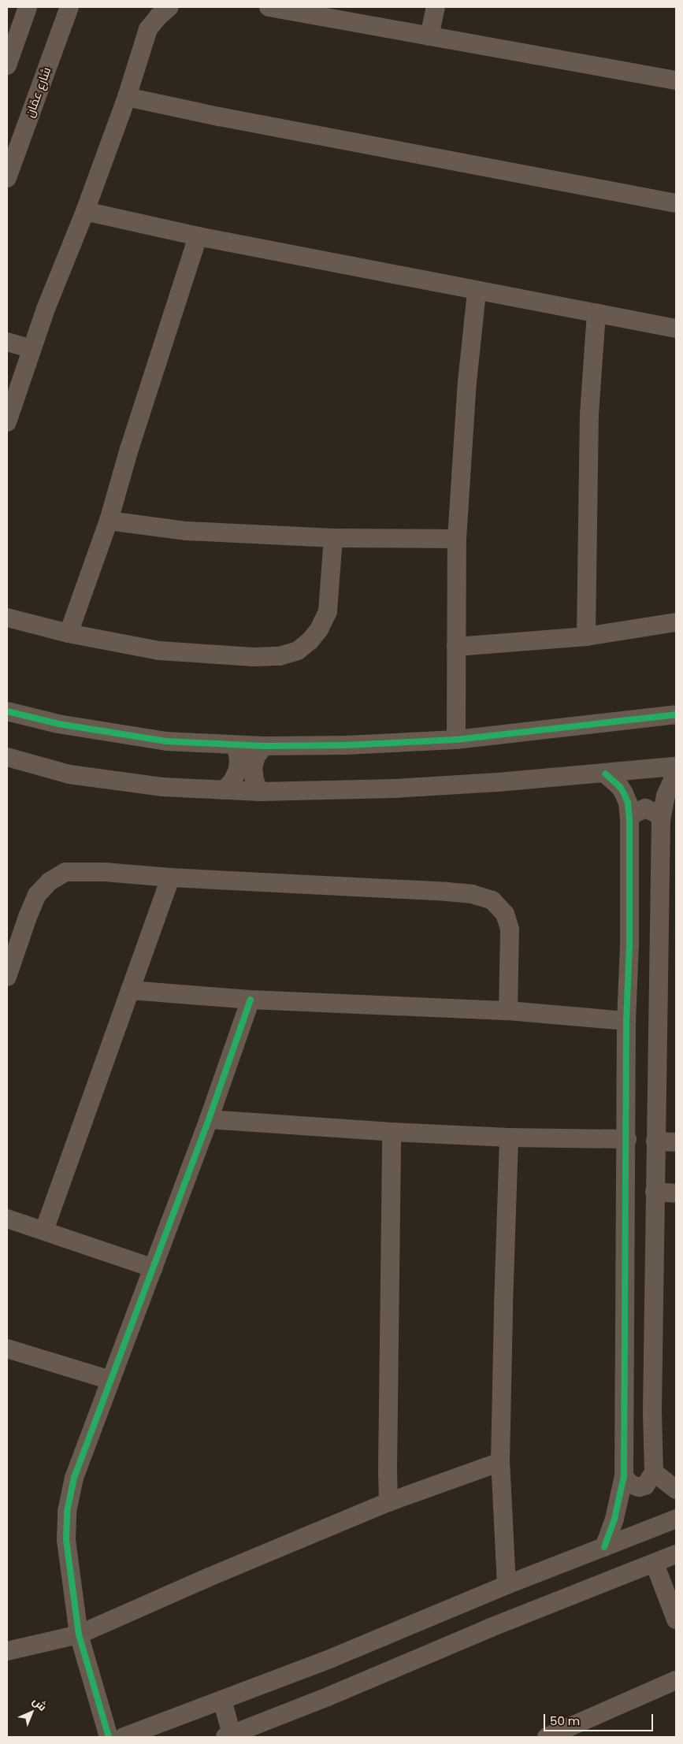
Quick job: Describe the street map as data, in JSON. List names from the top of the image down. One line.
{"streets":{"street":["شارع عمّان"]},"scale_bar":"50 m","north":"top right"}
